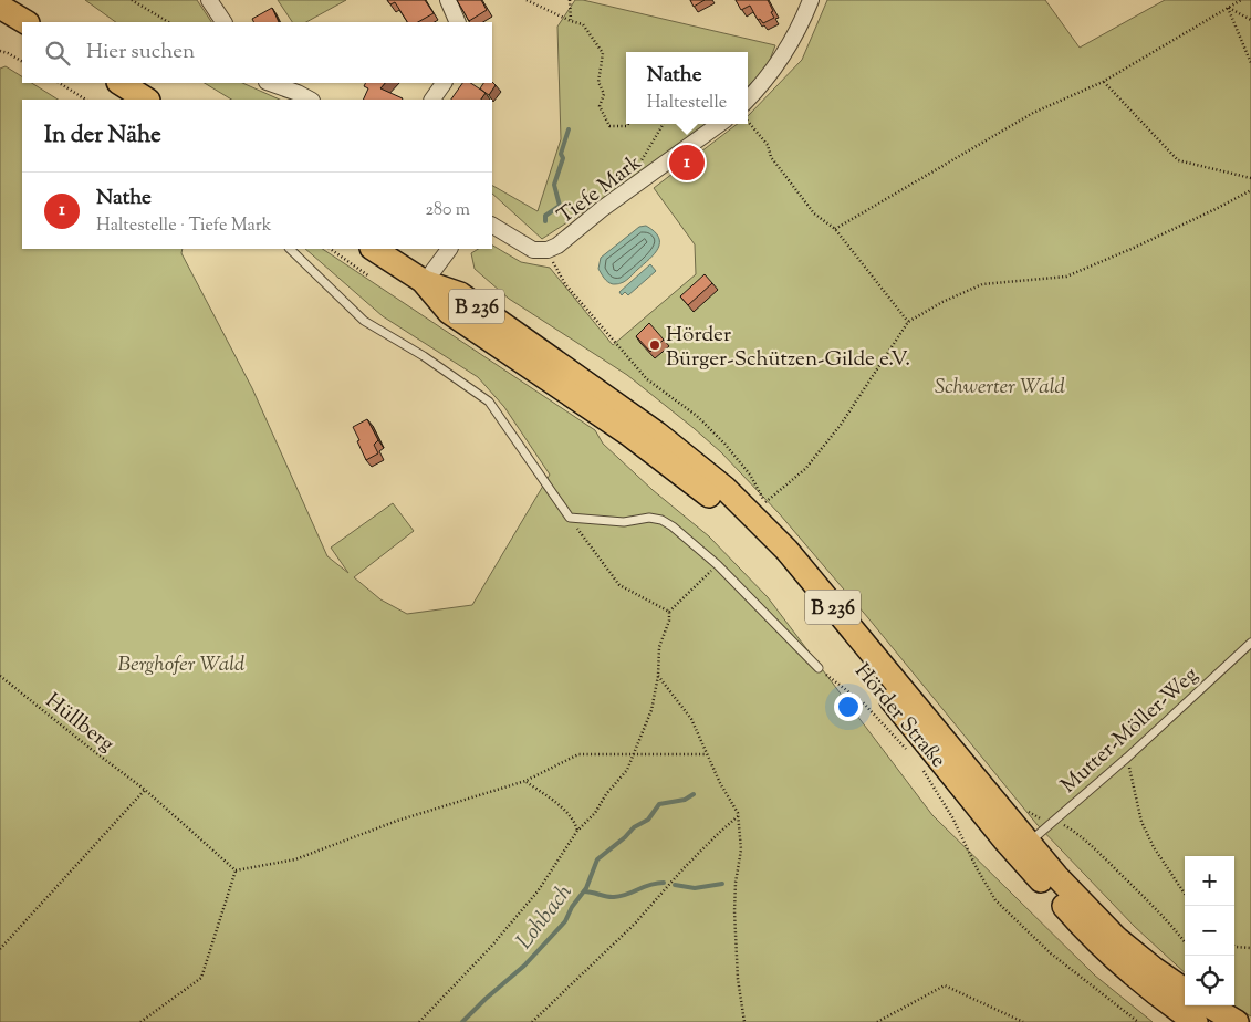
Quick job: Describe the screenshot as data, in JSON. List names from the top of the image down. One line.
{"streets":{"main road":["B 236","Hörder Straße"],"street":["Tiefe Mark"],"lane":["Mutter-Möller-Weg"],"path":["Hüllberg"]},"crossings":[["B 236","Hörder Straße"],["Hörder Straße","Mutter-Möller-Weg"]],"water":["Lohbach"],"parks":["Schwerter Wald","Berghofer Wald"],"places":["Hörder Bürger-Schützen-Gilde e.V."],"page":{"search":"Hier suchen","popup":["Nathe","Haltestelle"],"heading":"In der Nähe","pins":"1","list":[{"mark":"1","name":"Nathe","note":"Haltestelle · Tiefe Mark","value":"280 m"}],"map_buttons":["+","−"]}}
